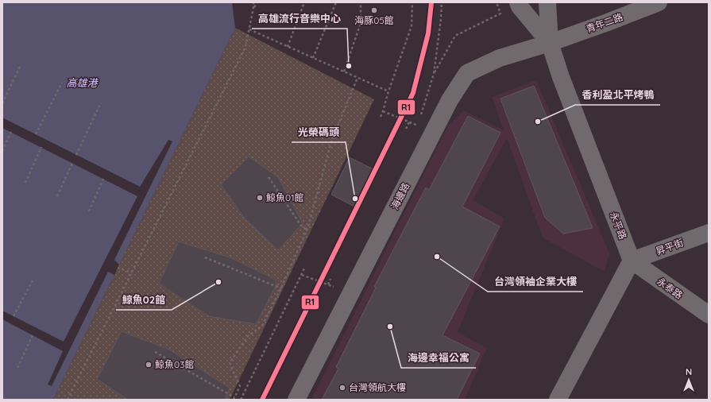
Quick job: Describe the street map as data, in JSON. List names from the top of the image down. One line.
{"streets":{"street":["青年二路","海邊路","永平路","昇平街","永泰路"]},"crossings":[["青年二路","海邊路"],["青年二路","永平路"],["海邊路","永平路"],["永平路","昇平街"],["永平路","永泰路"],["昇平街","永泰路"]],"water":["高雄港"],"places":["海豚05館","高雄流行音樂中心","香利盈北平烤鴨","鯨魚01館","光榮碼頭","台灣領袖企業大樓","鯨魚02館","海邊幸福公寓","鯨魚03館","台灣領航大樓"],"lines":["transit line R1"],"north":"top"}
